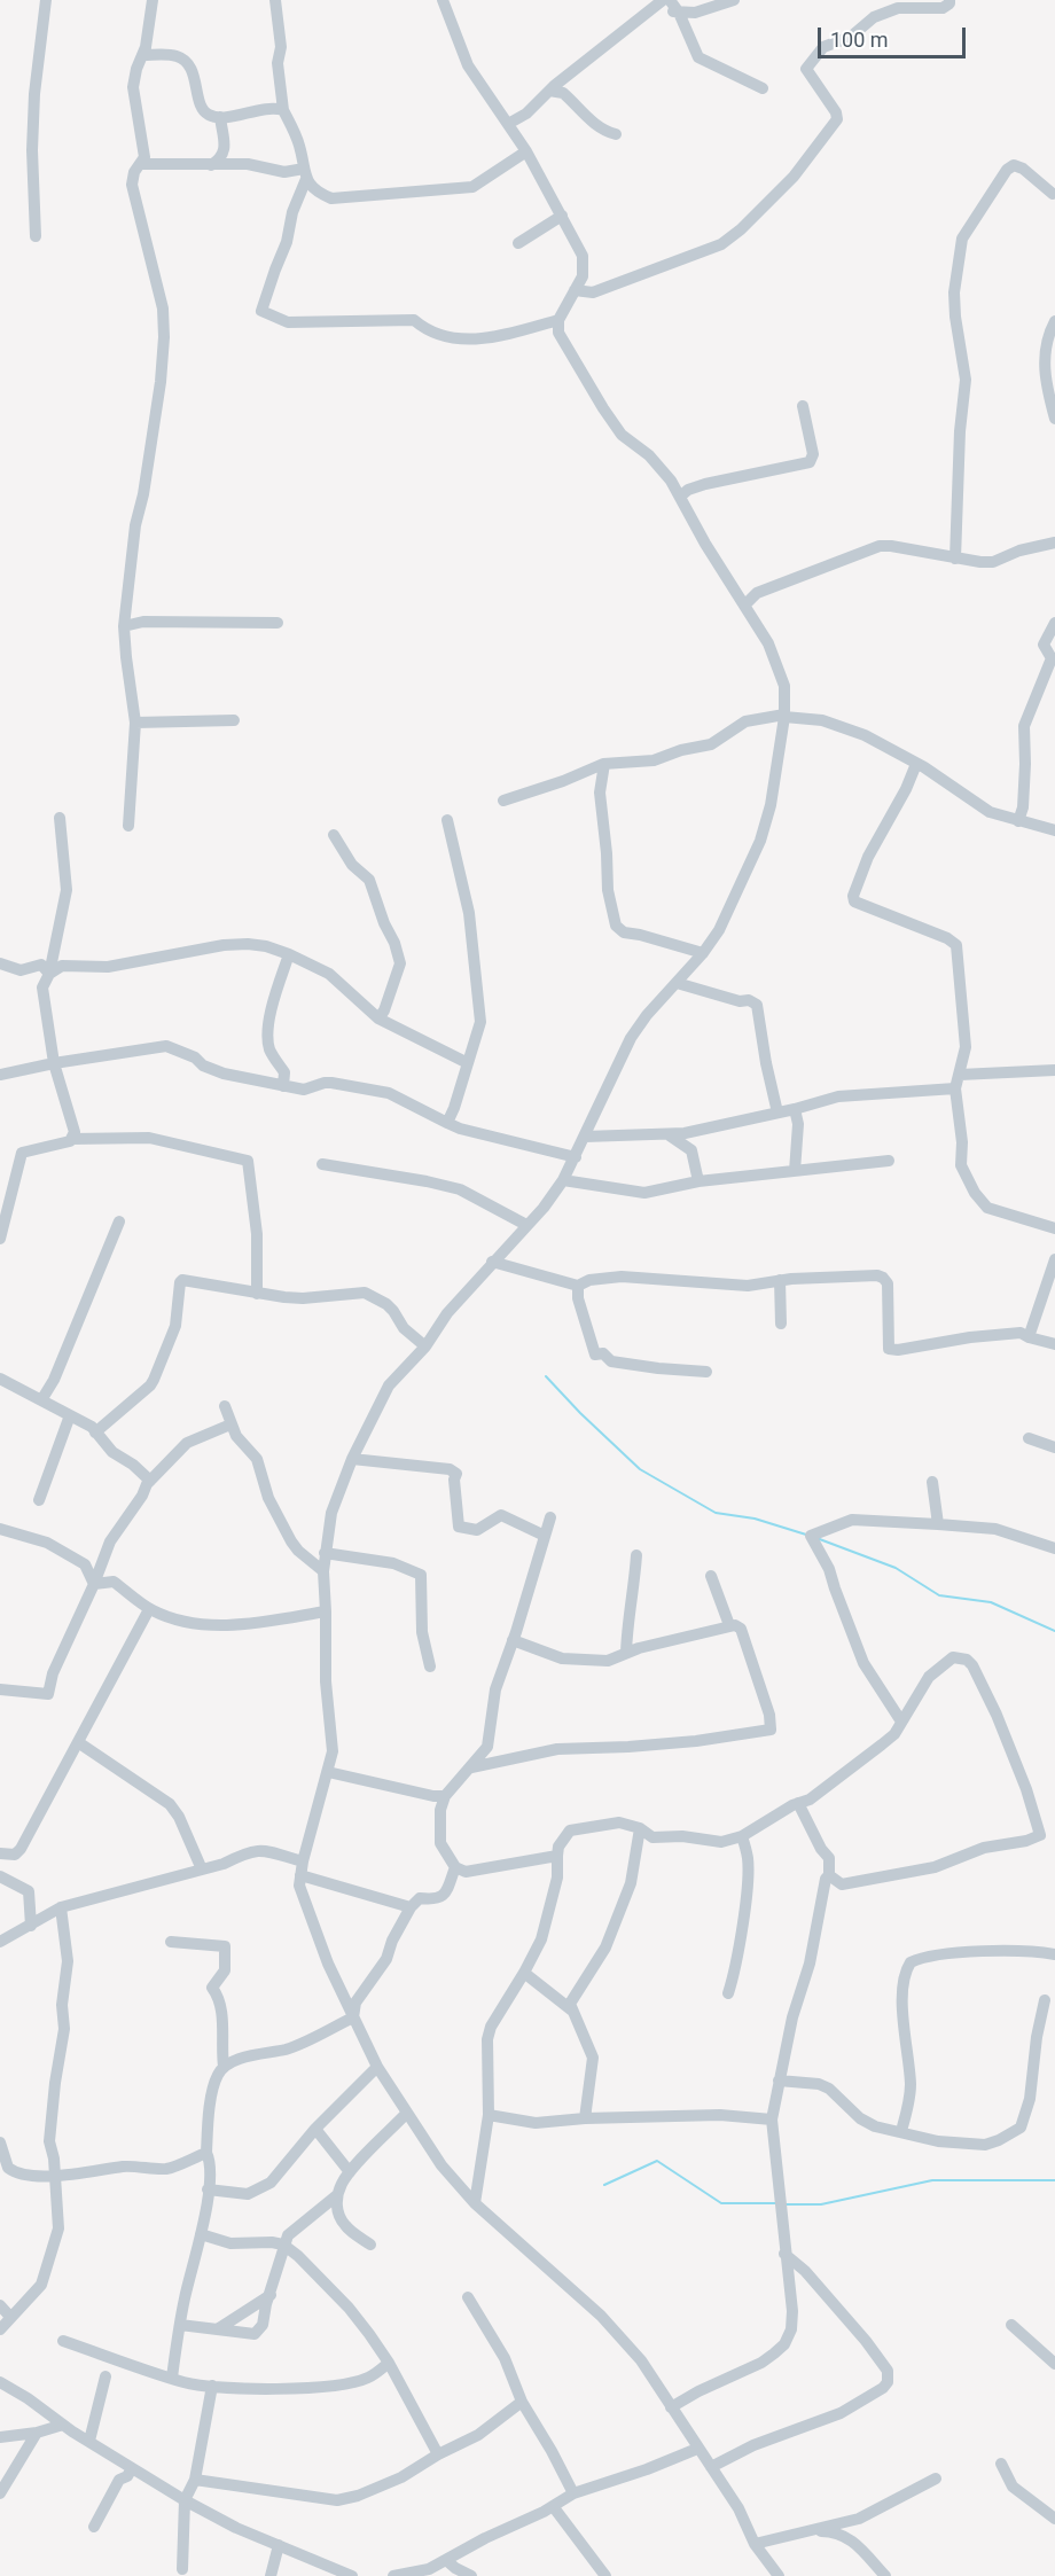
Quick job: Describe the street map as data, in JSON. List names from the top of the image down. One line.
{"scale_bar":"100 m"}
